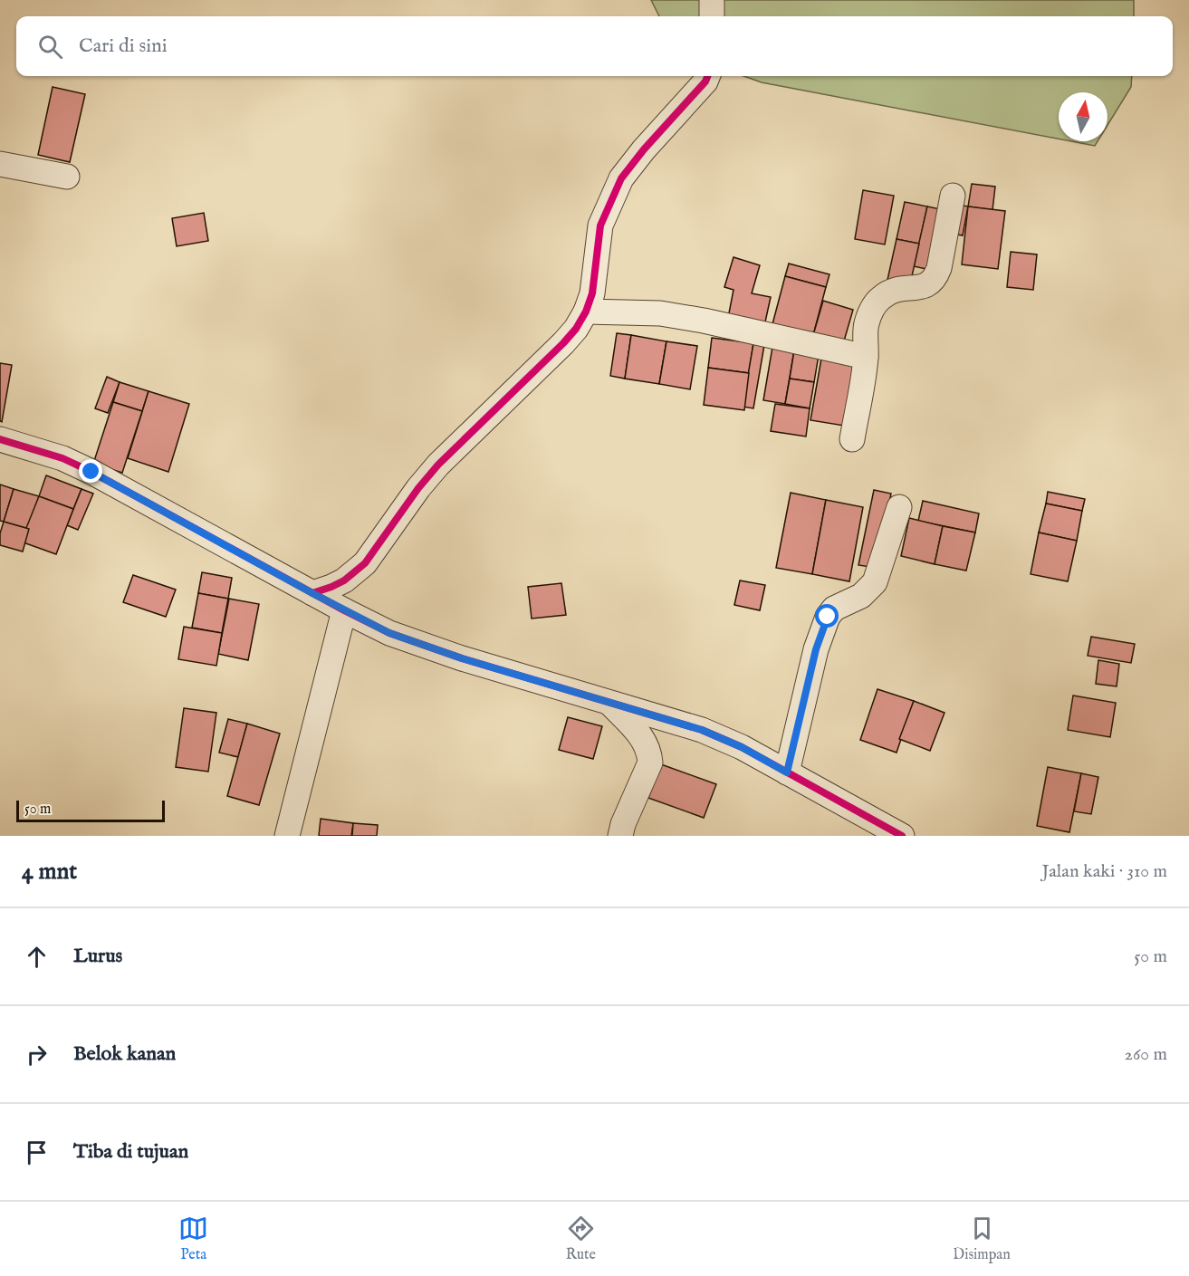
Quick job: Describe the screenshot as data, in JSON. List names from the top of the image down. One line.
{"scale_bar":"50 m","north":"top","page":{"search":"Cari di sini","scale":"50 m","heading":["4 mnt","Jalan kaki · 310 m"],"list":[["Lurus","50 m"],["Belok kanan","260 m"],"Tiba di tujuan"],"nav":["Peta","Rute","Disimpan"]}}
